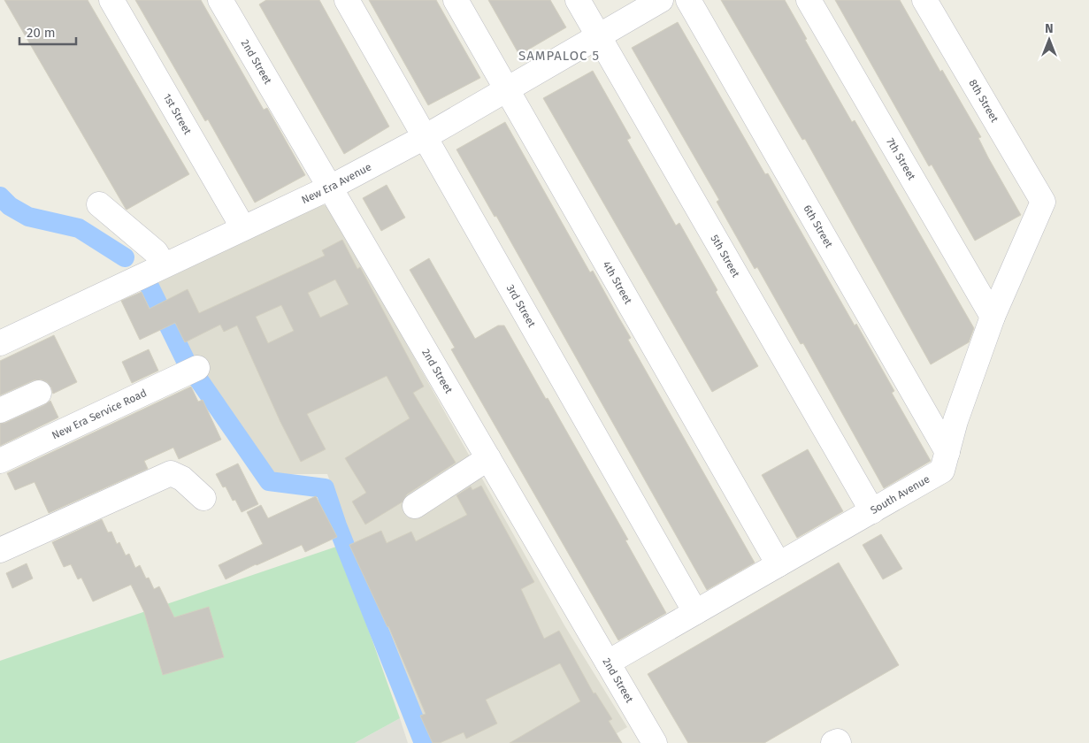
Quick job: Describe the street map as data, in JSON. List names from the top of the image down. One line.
{"streets":{"street":["2nd Street","8th Street","1st Street","7th Street","New Era Avenue","6th Street","5th Street","4th Street","3rd Street","New Era Service Road","South Avenue"]},"crossings":[["2nd Street","New Era Avenue"],["2nd Street","South Avenue"],["8th Street","South Avenue"],["1st Street","New Era Avenue"],["7th Street","South Avenue"],["New Era Avenue","5th Street"],["New Era Avenue","4th Street"],["New Era Avenue","3rd Street"],["6th Street","South Avenue"],["5th Street","South Avenue"],["4th Street","South Avenue"],["3rd Street","South Avenue"]],"districts":["SAMPALOC 5"],"scale_bar":"20 m","north":"top"}
